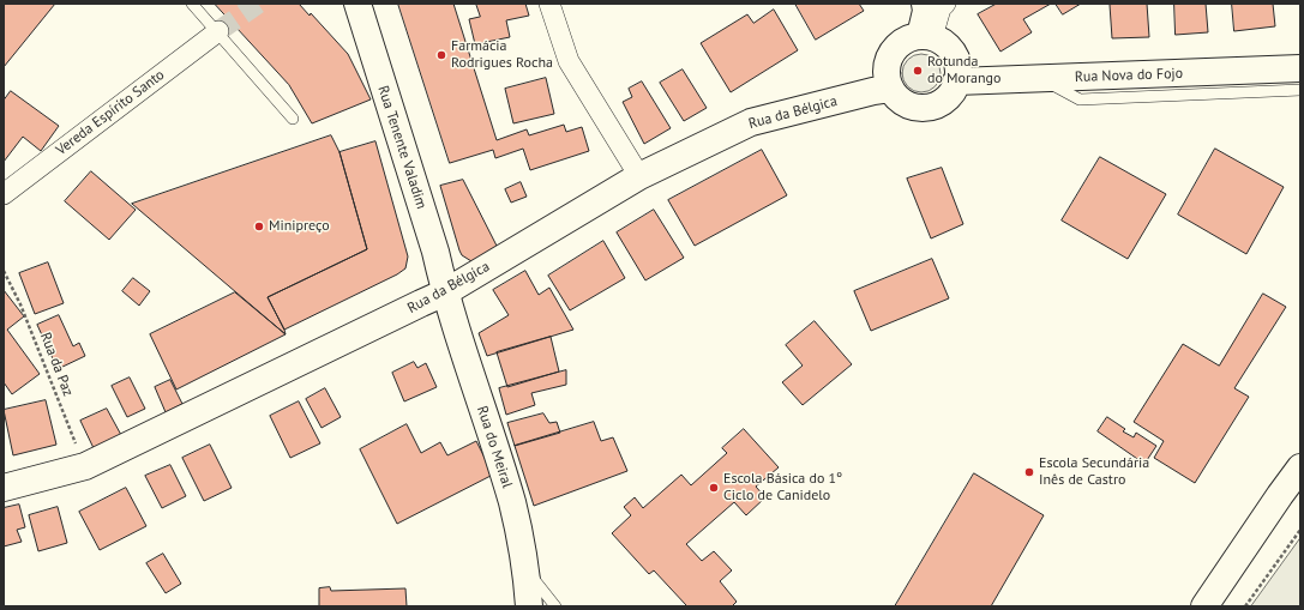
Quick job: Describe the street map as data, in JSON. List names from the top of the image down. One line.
{"streets":{"main road":["Rua Nova do Fojo","Rua da Bélgica","Rua Tenente Valadim","Rua do Meiral"],"street":["Vereda Espírito Santo"],"path":["Rua da Paz"]},"crossings":[["Rua Nova do Fojo","Rua da Bélgica"],["Rua da Bélgica","Rua Tenente Valadim"],["Rua da Bélgica","Rua da Paz"],["Rua da Bélgica","Rua do Meiral"],["Rua Tenente Valadim","Rua do Meiral"]],"places":["Farmácia Rodrigues Rocha","Rotunda do Morango","Minipreço","Escola Secundária Inês de Castro","Escola Básica do 1º Ciclo de Canidelo"]}
